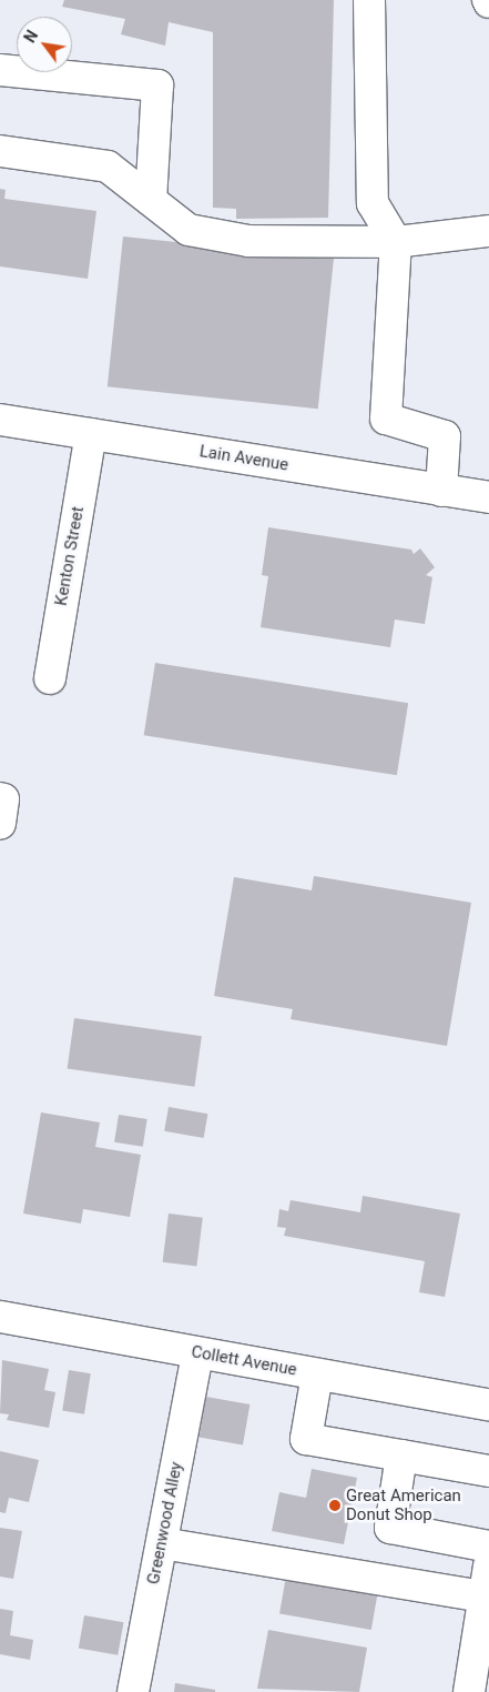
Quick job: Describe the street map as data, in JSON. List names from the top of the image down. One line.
{"streets":{"street":["Lain Avenue","Kenton Street","Collett Avenue","Greenwood Alley"]},"crossings":[["Lain Avenue","Kenton Street"],["Collett Avenue","Greenwood Alley"]],"places":["Great American Donut Shop"],"north":"top left"}
